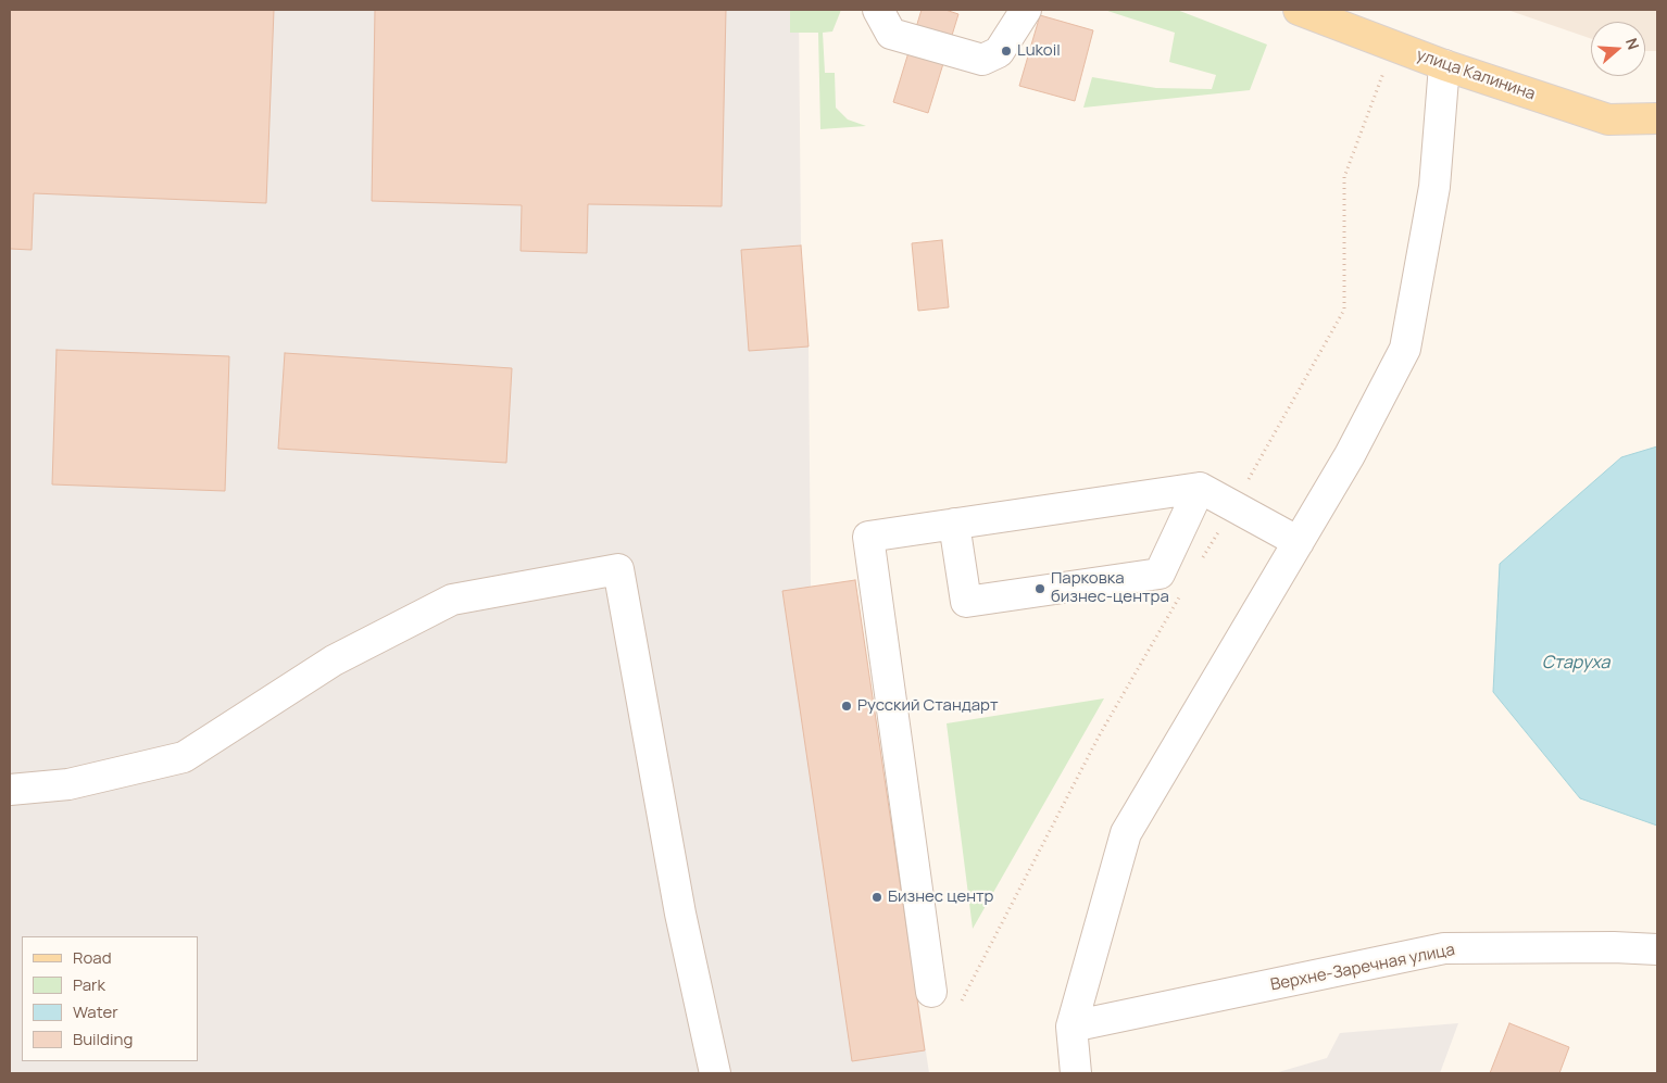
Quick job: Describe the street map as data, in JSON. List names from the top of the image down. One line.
{"streets":{"main road":["улица Калинина"],"street":["Верхне-Заречная улица"]},"water":["Старуха"],"places":["Lukoil","Парковка бизнес-центра","Русский Стандарт","Бизнес центр"],"legend":["Road","Park","Water","Building"],"north":"right"}
